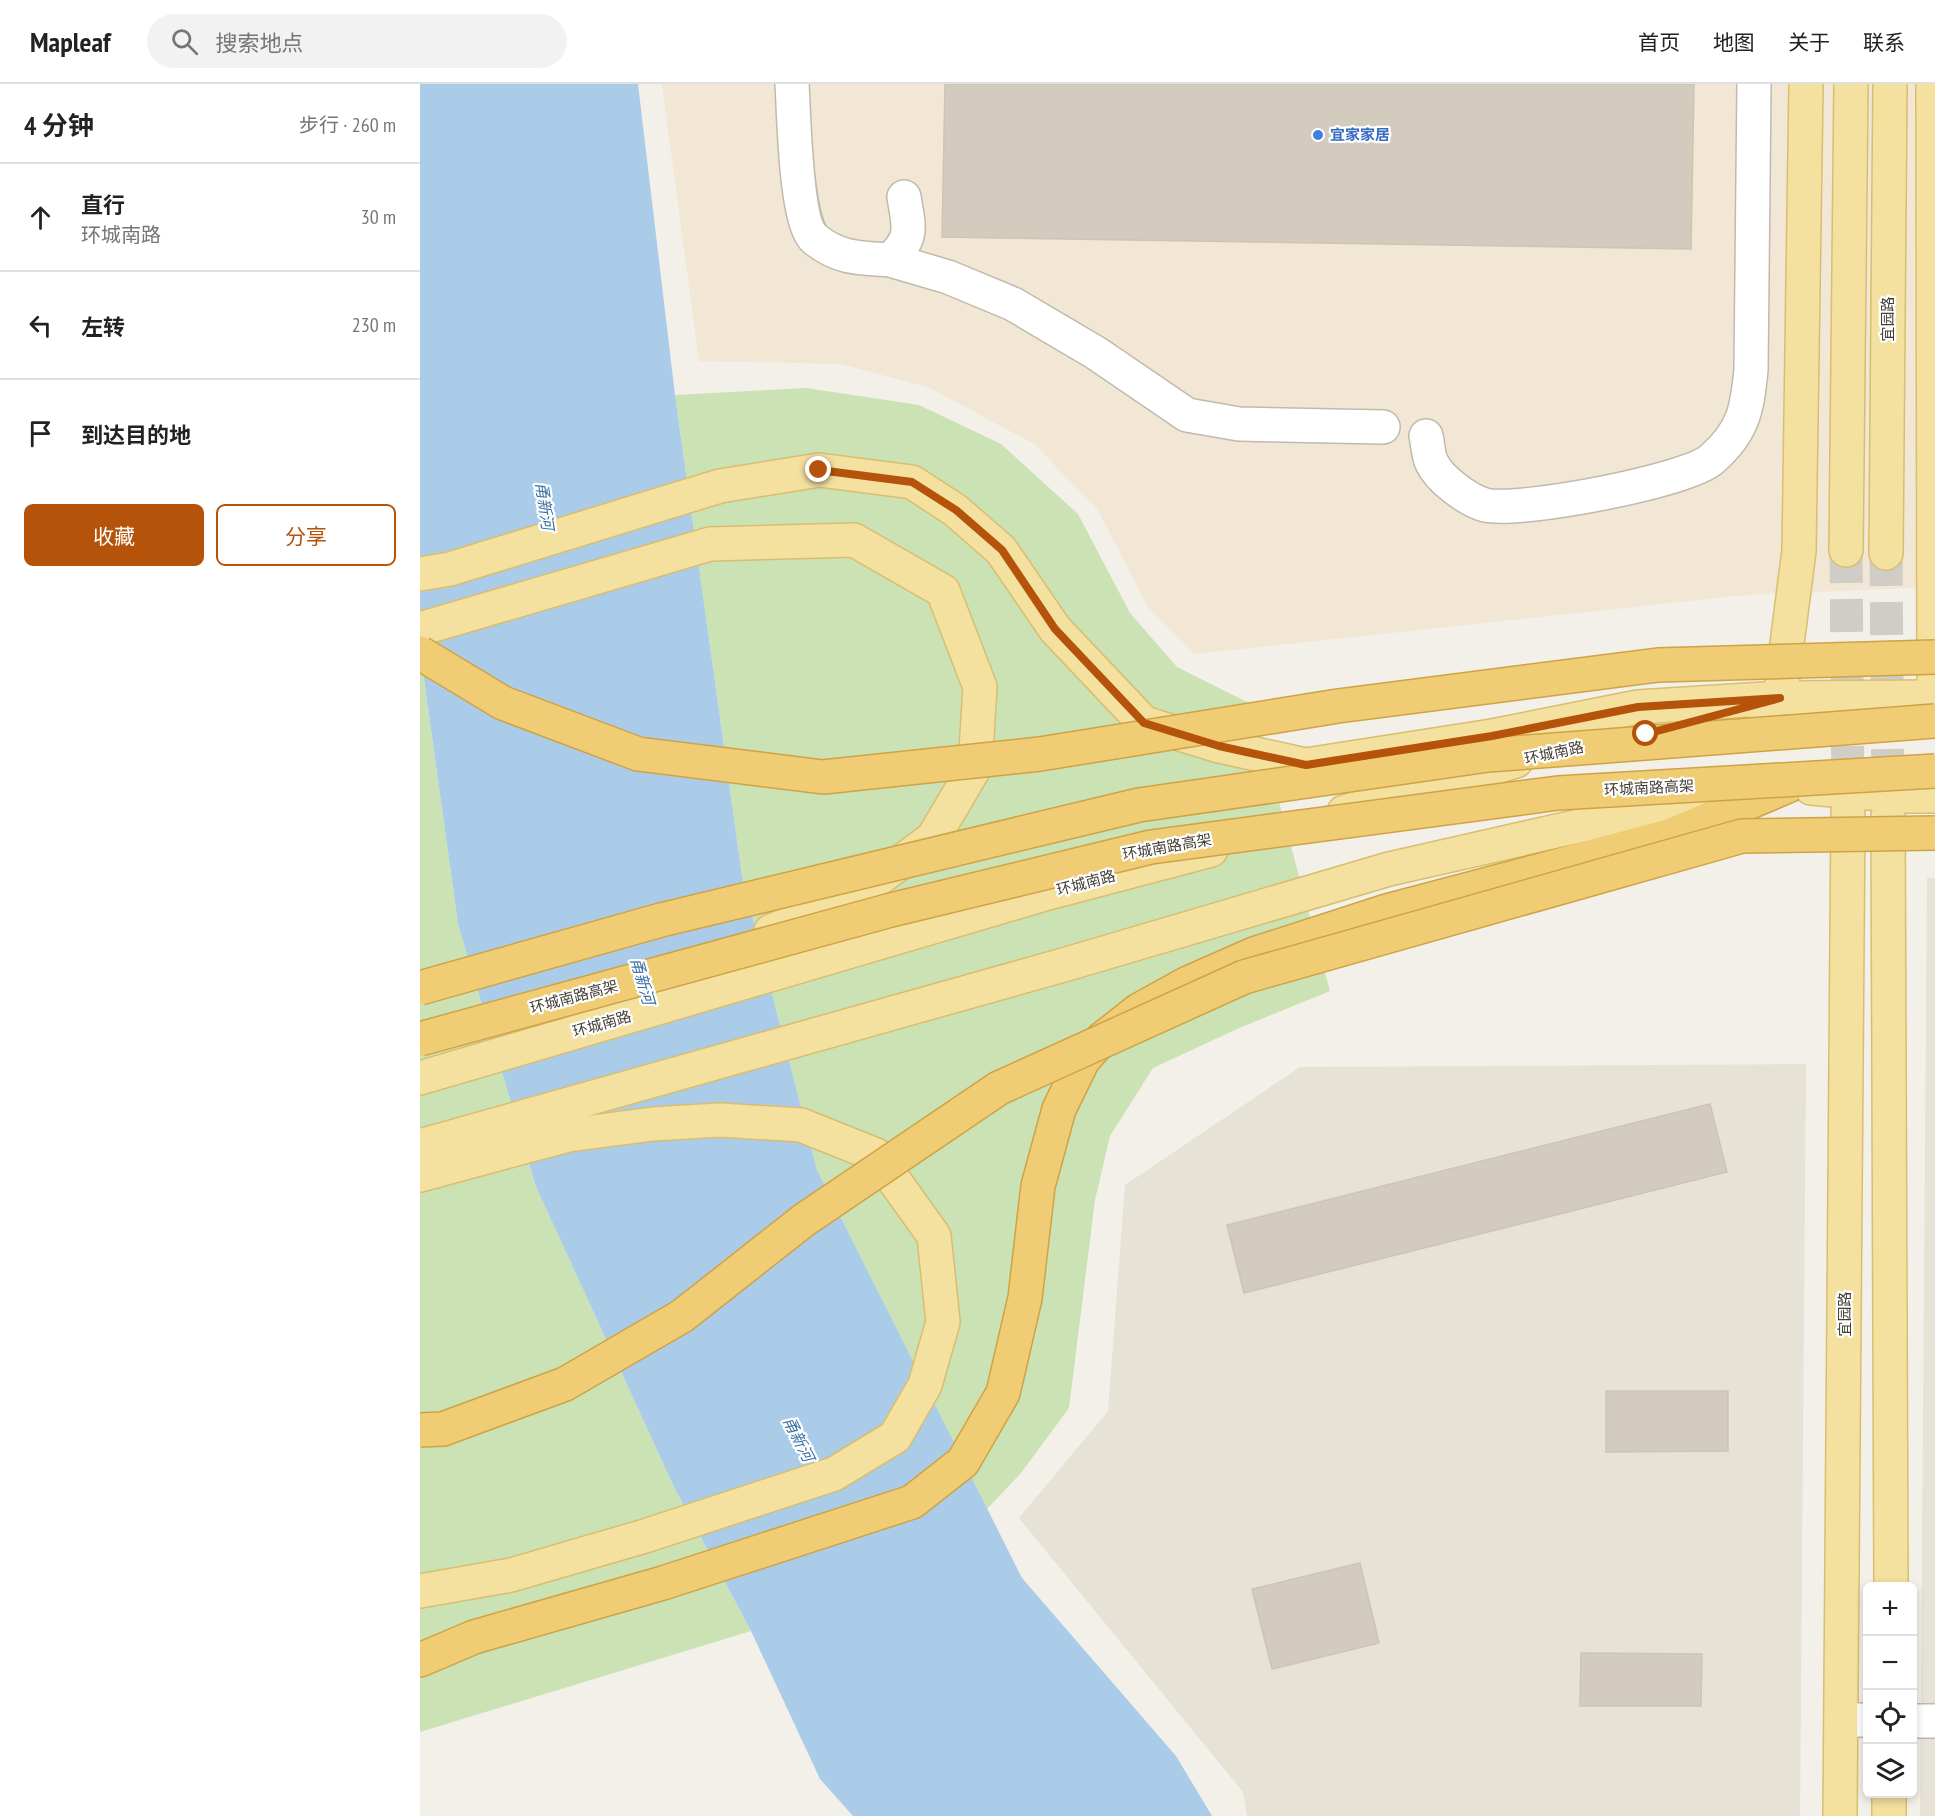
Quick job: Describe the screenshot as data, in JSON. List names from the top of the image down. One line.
{"streets":{"highway":["环城南路高架"],"main road":["宜园路","环城南路"]},"water":["甬新河"],"places":["宜家家居"],"page":{"header":"Mapleaf","search":"搜索地点","nav":["首页","地图","关于","联系"],"heading":["4 分钟","步行 · 260 m"],"list":[["直行","环城南路","30 m"],["左转","230 m"],"到达目的地"],"buttons":["收藏","分享"],"map_buttons":["+","−"]}}
